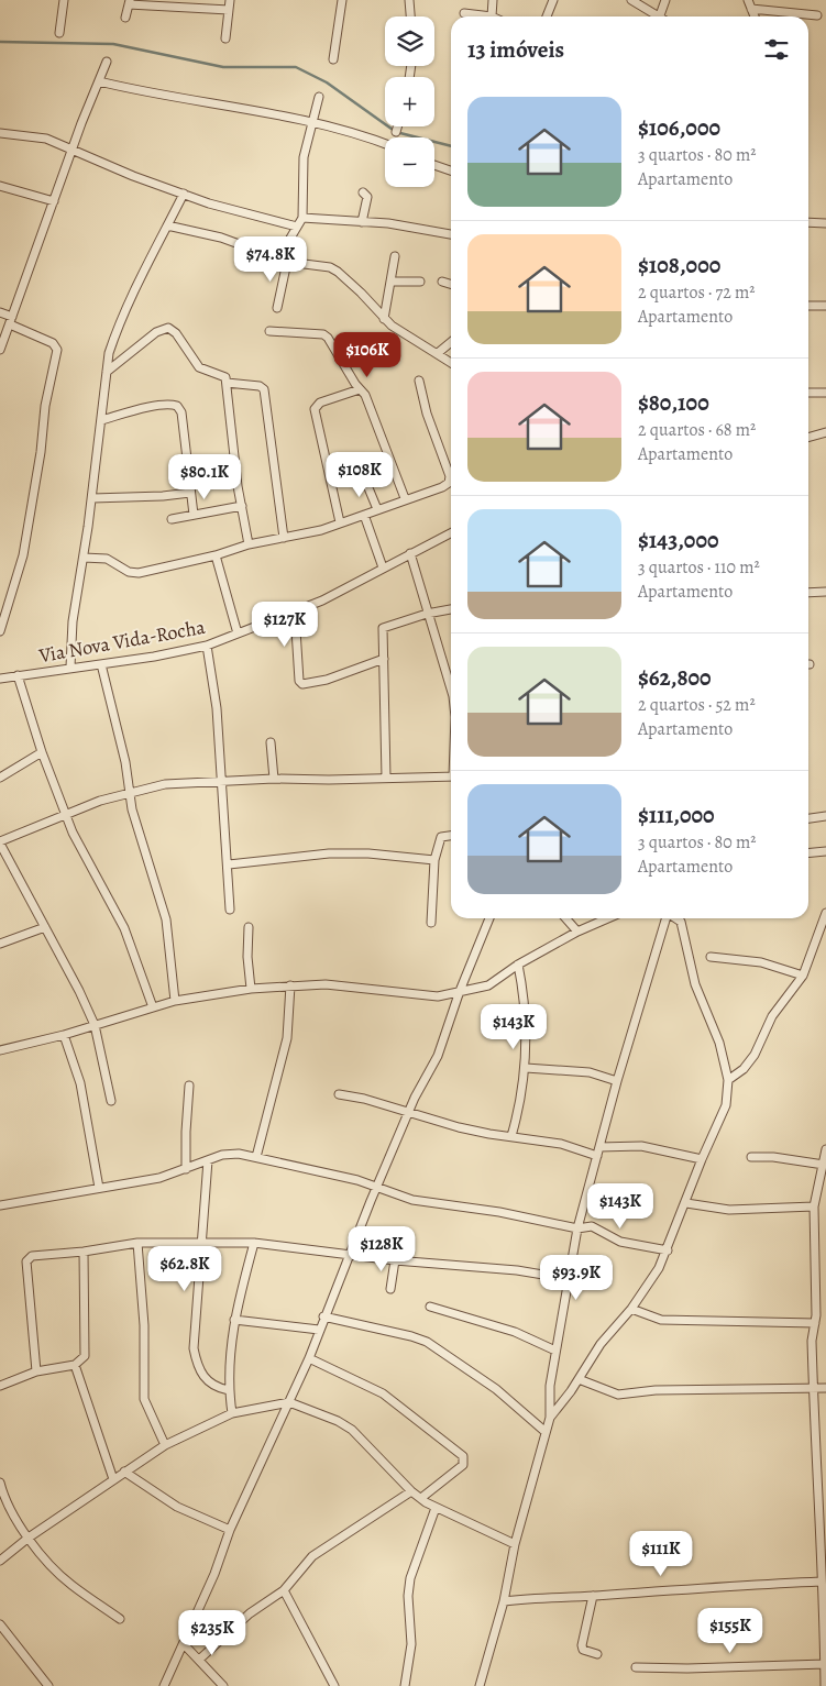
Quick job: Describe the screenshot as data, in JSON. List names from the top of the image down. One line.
{"streets":{"street":["Via Nova Vida-Rocha"]},"page":{"map_buttons":["+","−"],"heading":"13 imóveis","list":[{"name":"$106,000","note":"3 quartos · 80 m² · Apartamento"},{"name":"$108,000","note":"2 quartos · 72 m² · Apartamento"},{"name":"$80,100","note":"2 quartos · 68 m² · Apartamento"},{"name":"$143,000","note":"3 quartos · 110 m² · Apartamento"},{"name":"$62,800","note":"2 quartos · 52 m² · Apartamento"},{"name":"$111,000","note":"3 quartos · 80 m² · Apartamento"}],"price":["$74.8K","$106K","$108K","$80.1K","$127K","$143K","$143K","$128K","$62.8K","$93.9K","$111K","$155K","$235K"]}}
